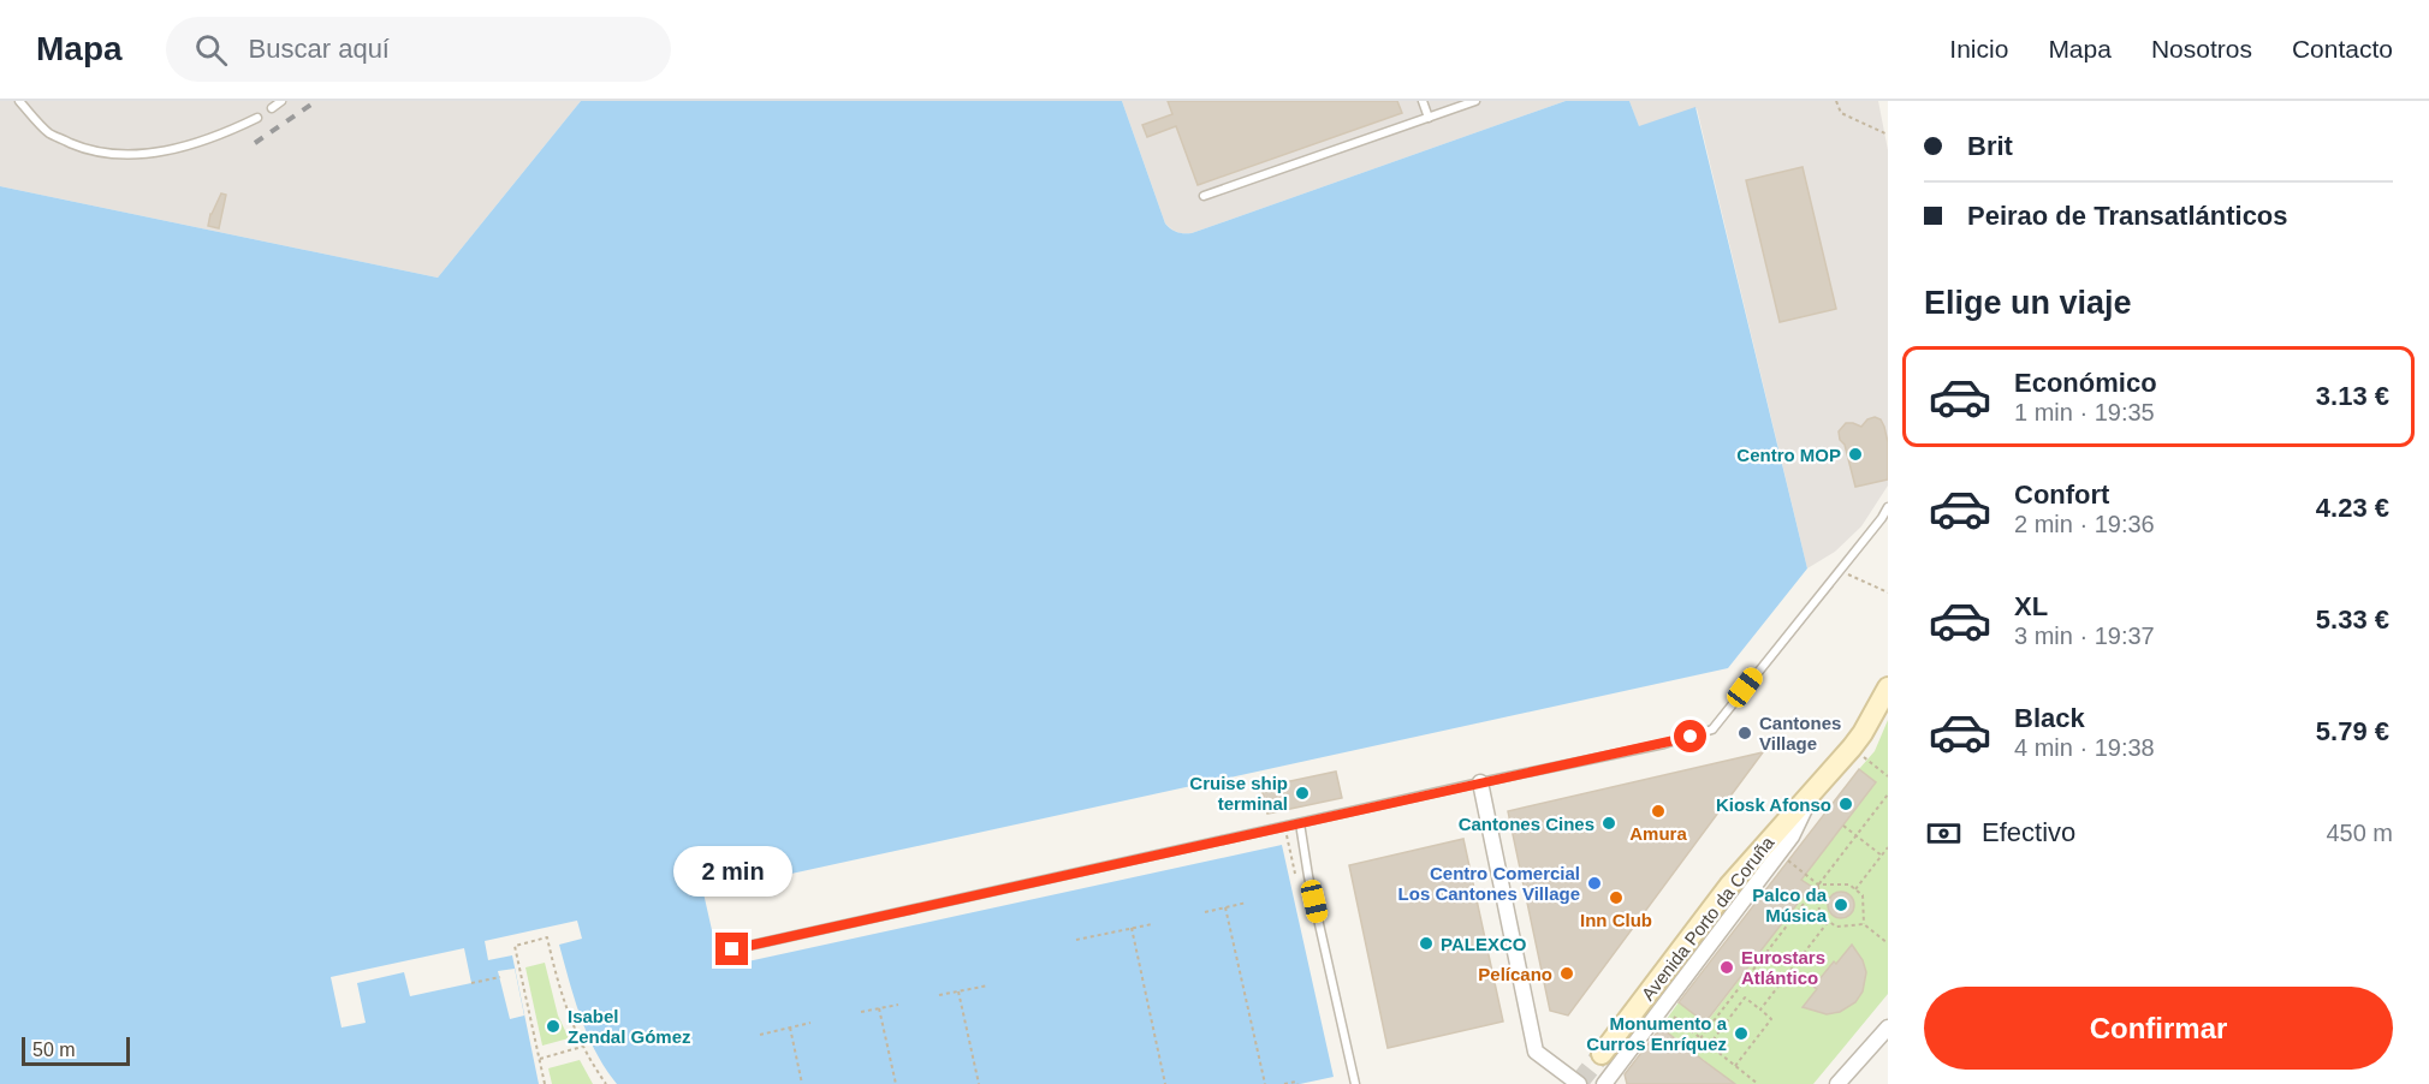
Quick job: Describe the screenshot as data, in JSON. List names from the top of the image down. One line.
{"streets":{"main road":["Avenida Porto da Coruña"]},"places":["Centro MOP","Cantones Village","Cruise ship terminal","Kiosk Afonso","Amura","Cantones Cines","Centro Comercial Los Cantones Village","Inn Club","Palco da Música","PALEXCO","Eurostars Atlántico","Pelícano","Isabel Zendal Gómez","Monumento a Curros Enríquez"],"scale_bar":"50 m","page":{"header":"Mapa","search":"Buscar aquí","nav":["Inicio","Mapa","Nosotros","Contacto"],"banner":["Brit","Peirao de Transatlánticos"],"heading":"Elige un viaje","list":[{"name":"Económico","note":"1 min · 19:35","value":"3.13 €"},{"name":"Confort","note":"2 min · 19:36","value":"4.23 €"},{"name":"XL","note":"3 min · 19:37","value":"5.33 €"},{"name":"Black","note":"4 min · 19:38","value":"5.79 €"}],"pay":["Efectivo","450 m"],"bubble":"2 min","buttons":"Confirmar","scale":"50 m"}}
